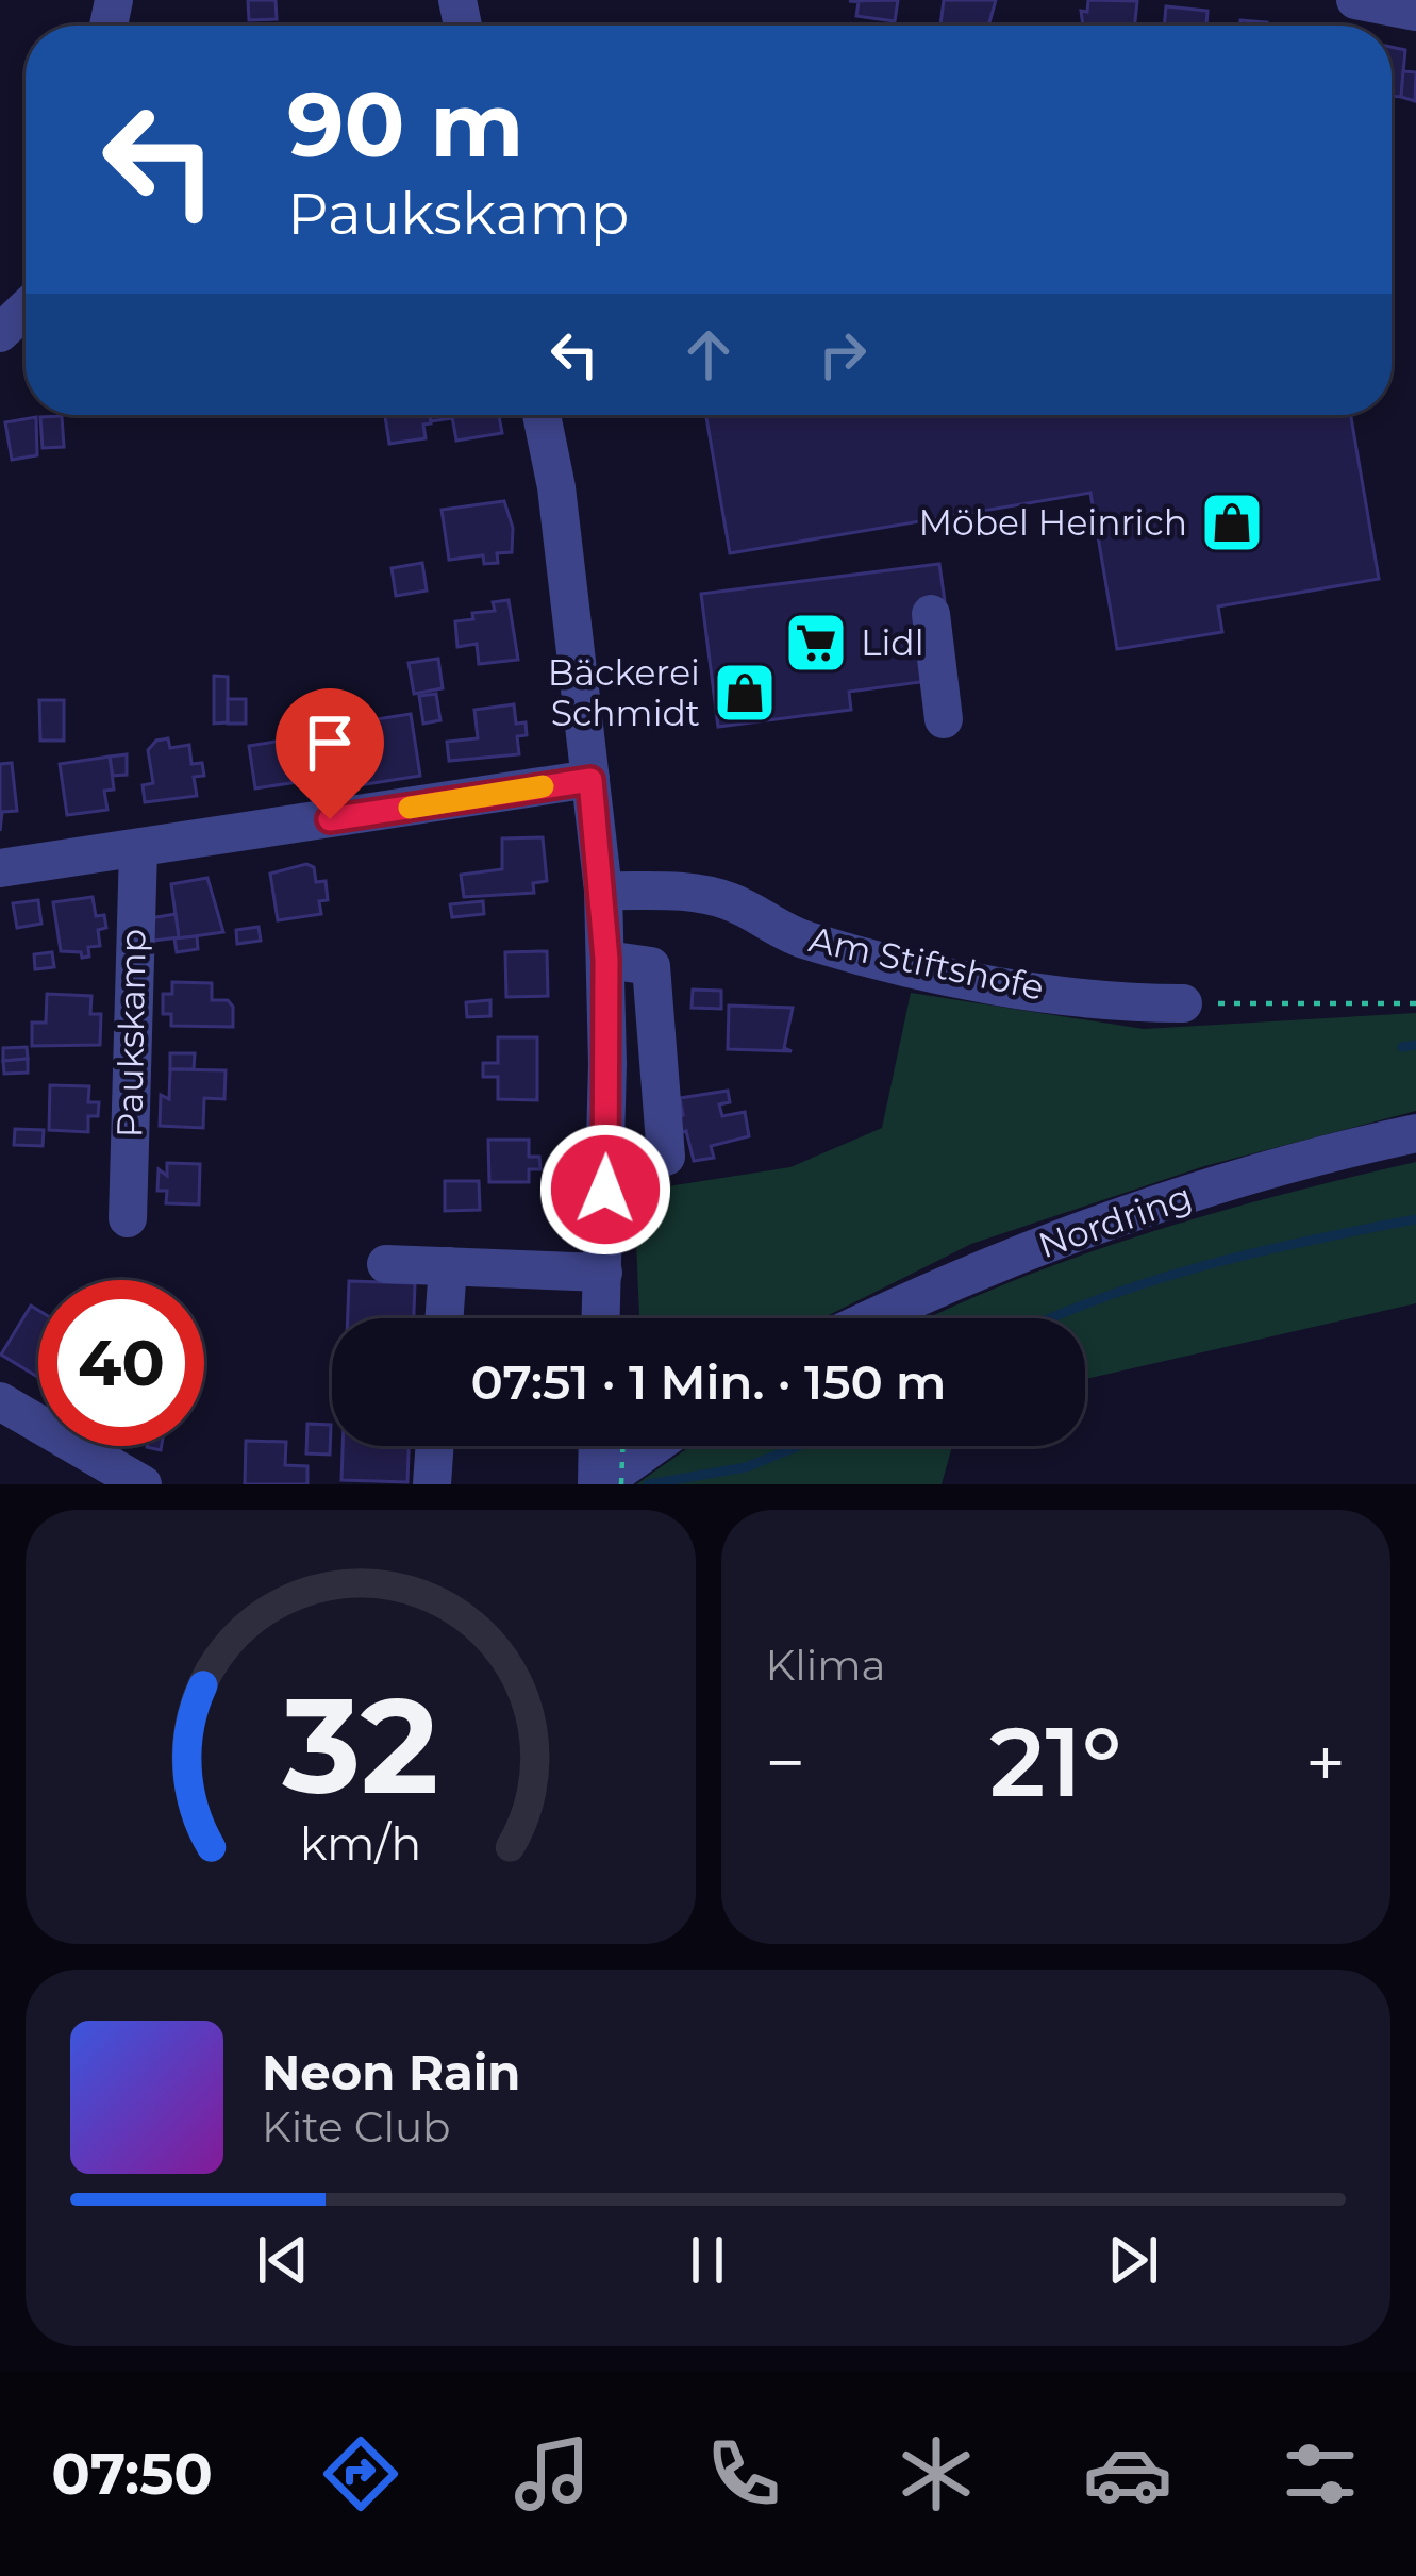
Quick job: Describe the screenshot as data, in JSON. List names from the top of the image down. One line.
{"streets":{"street":["Am Stiftshofe","Paukskamp","Nordring"]},"places":{"shop":["Möbel Heinrich","Bäckerei Schmidt"],"supermarket":["Lidl"]},"page":{"turn":["90 m","Paukskamp"],"limit":"40","trip":"07:51 · 1 Min. · 150 m","tile":"Klima","heat":["−","21°","+"],"song":["Neon Rain","Kite Club"],"tabs":"07:50","gauge":["32","km/h"]}}
